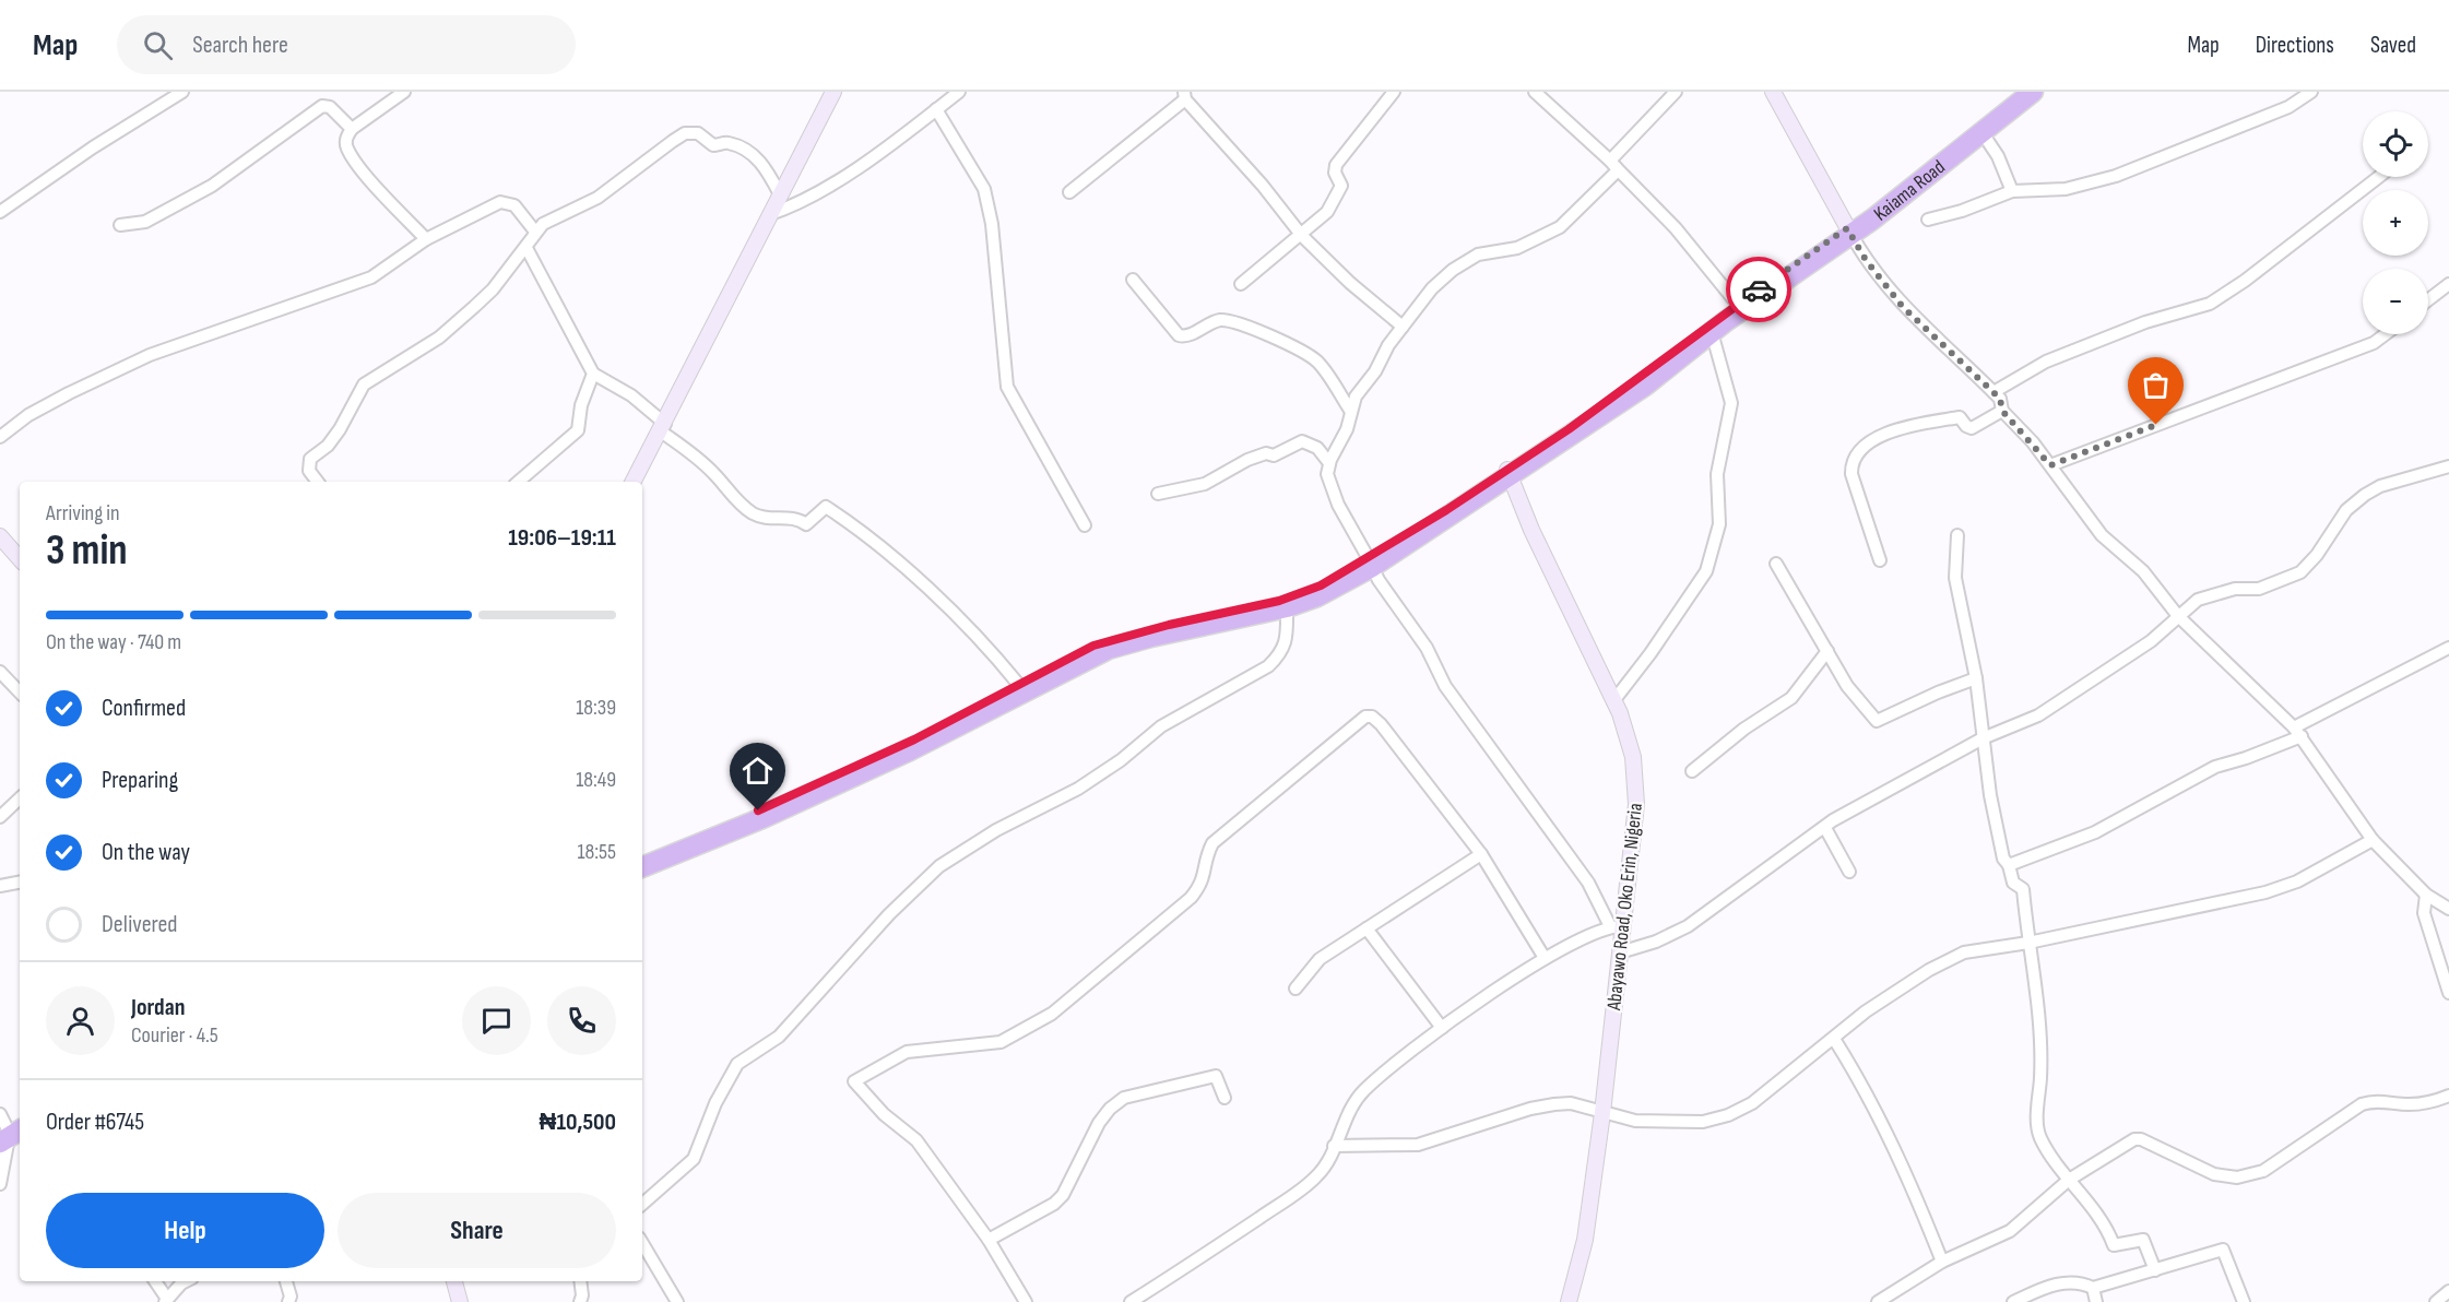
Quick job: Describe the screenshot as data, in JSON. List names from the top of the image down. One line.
{"streets":{"highway":["Kaiama Road"],"street":["Abayawo Road, Oko Erin, Nigeria"]},"crossings":[["Kaiama Road","Abayawo Road, Oko Erin, Nigeria"]],"page":{"header":"Map","search":"Search here","nav":["Map","Directions","Saved"],"map_buttons":["+","−"],"heading":["3 min","Arriving in","19:06–19:11"],"panel":["Jordan","Courier · 4.5","Order #6745","₦10,500"],"bar":"On the way · 740 m","list":[["Confirmed","18:39"],["Preparing","18:49"],["On the way","18:55"],"Delivered"],"buttons":["Help","Share"]}}
